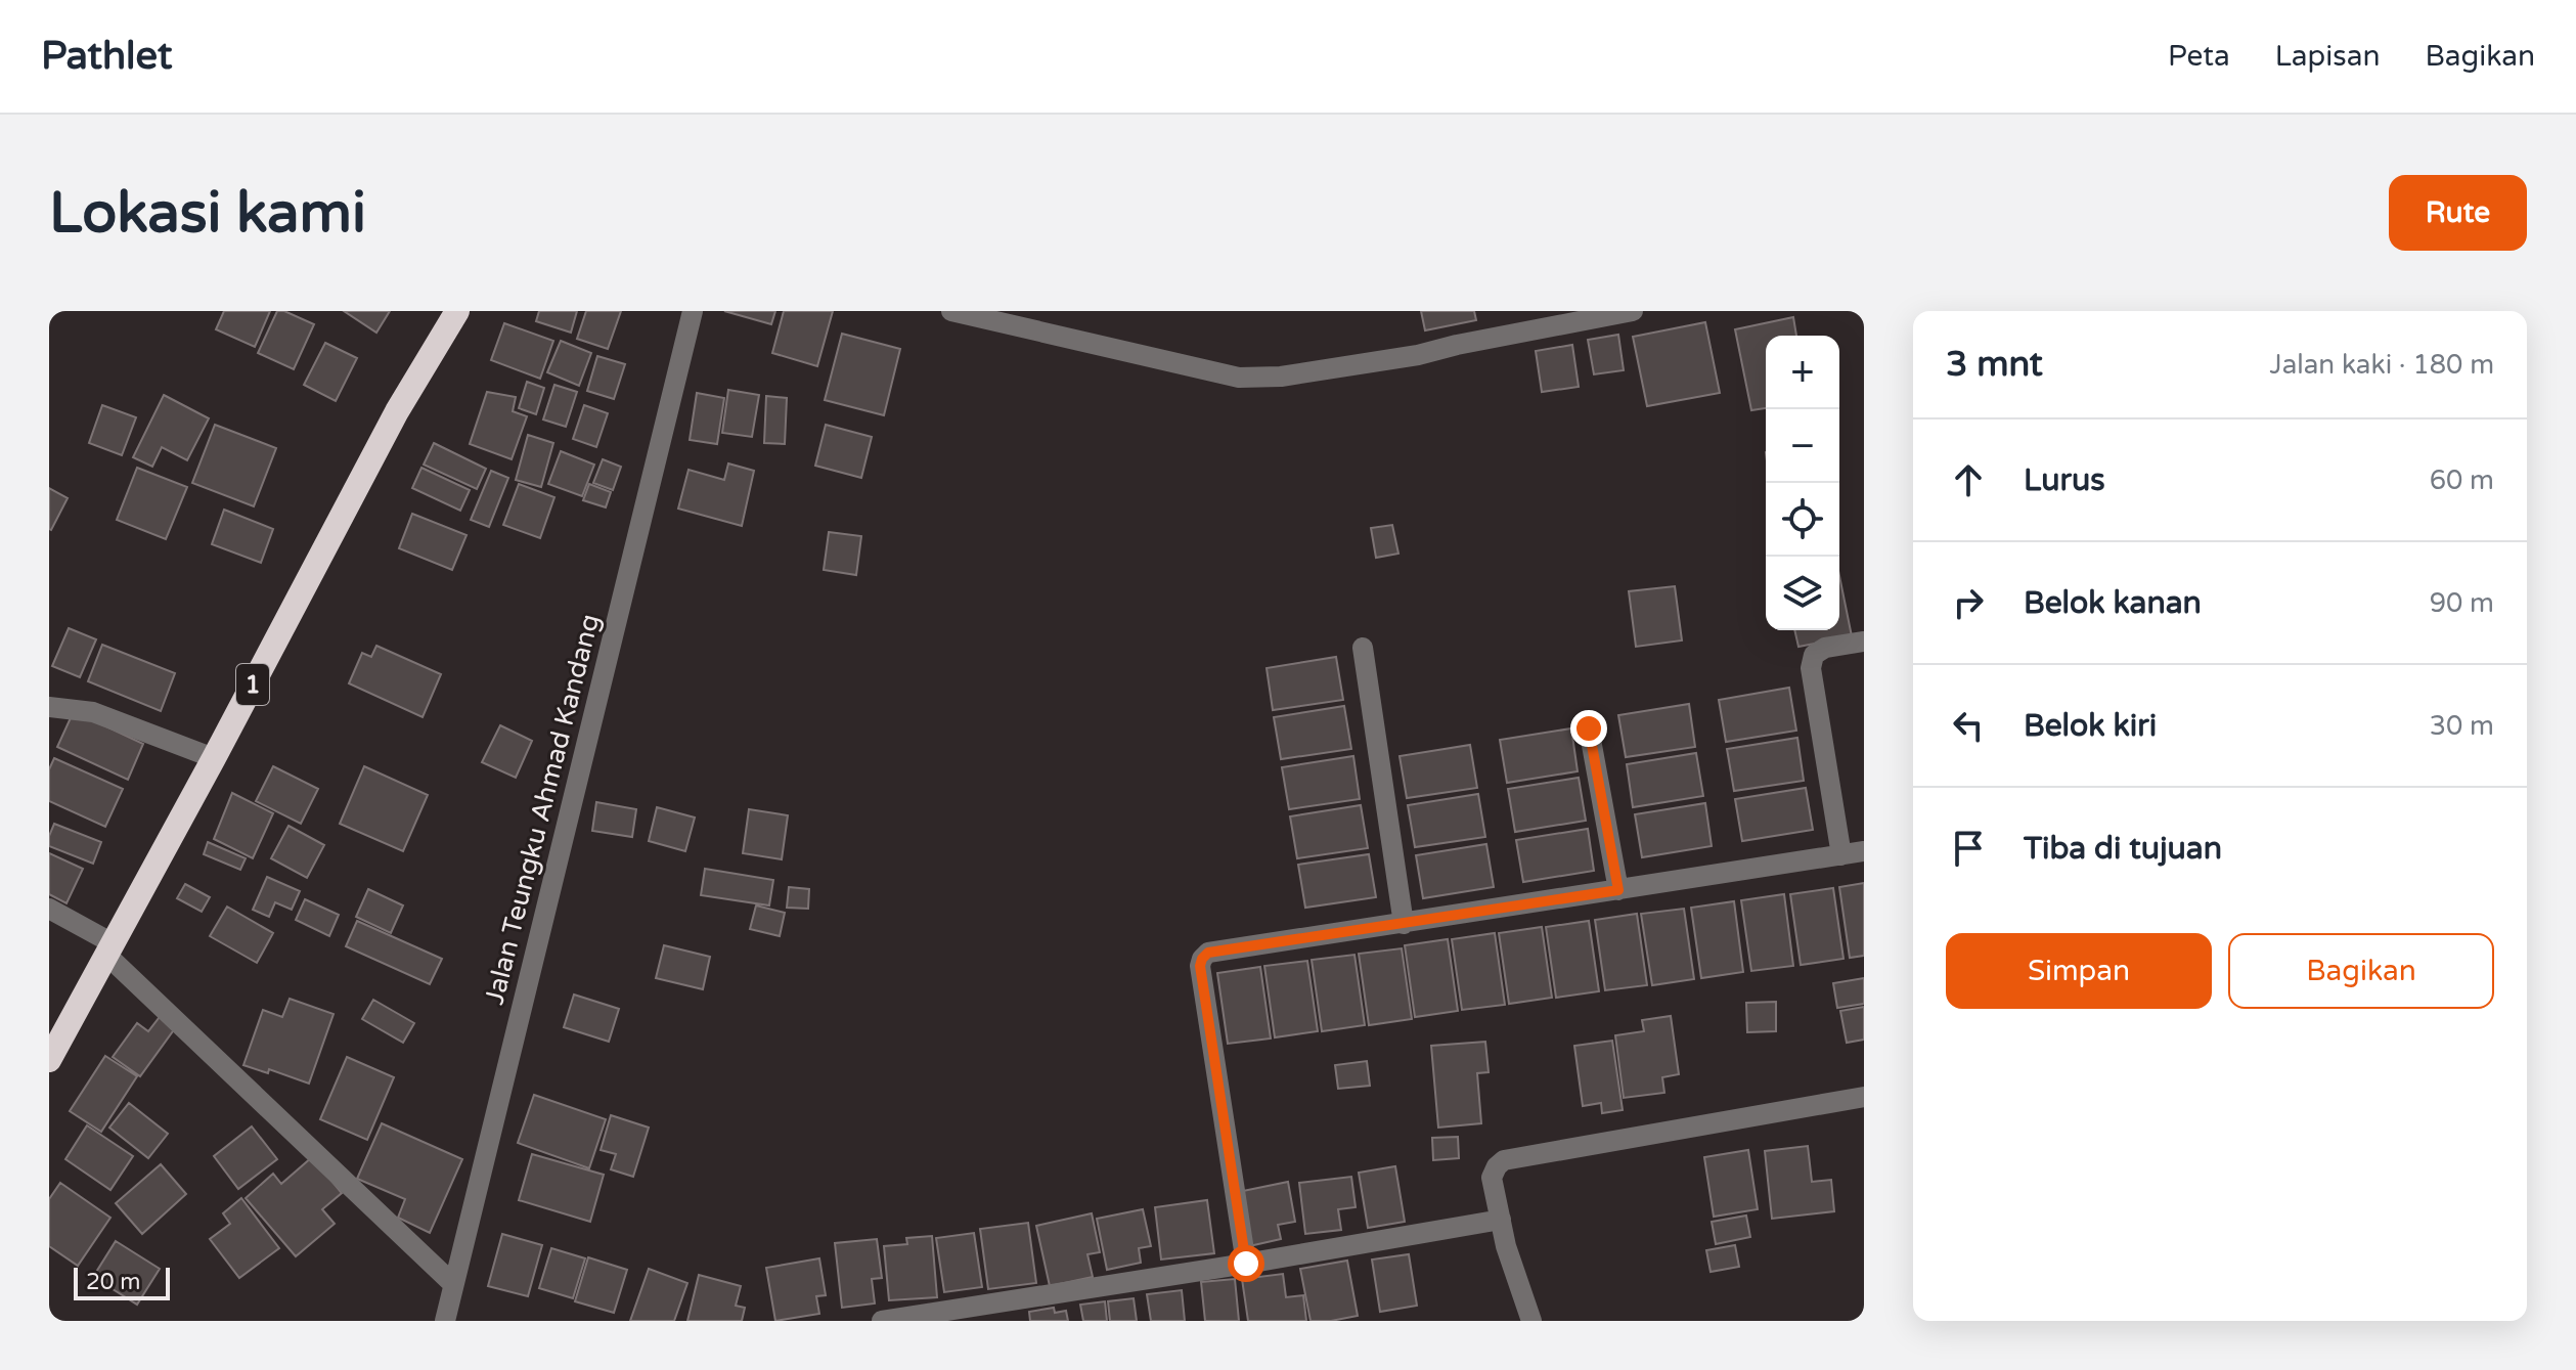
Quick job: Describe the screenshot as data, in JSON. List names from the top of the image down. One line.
{"streets":{"highway":["1"],"street":["Jalan Teungku Ahmad Kandang"]},"scale_bar":"20 m","page":{"header":"Pathlet","nav":["Peta","Lapisan","Bagikan"],"buttons":["Rute",["Simpan","Bagikan"]],"title":"Lokasi kami","heading":["3 mnt","Jalan kaki · 180 m"],"map_buttons":["+","−"],"list":[["Lurus","60 m"],["Belok kanan","90 m"],["Belok kiri","30 m"],"Tiba di tujuan"],"scale":"20 m"}}
